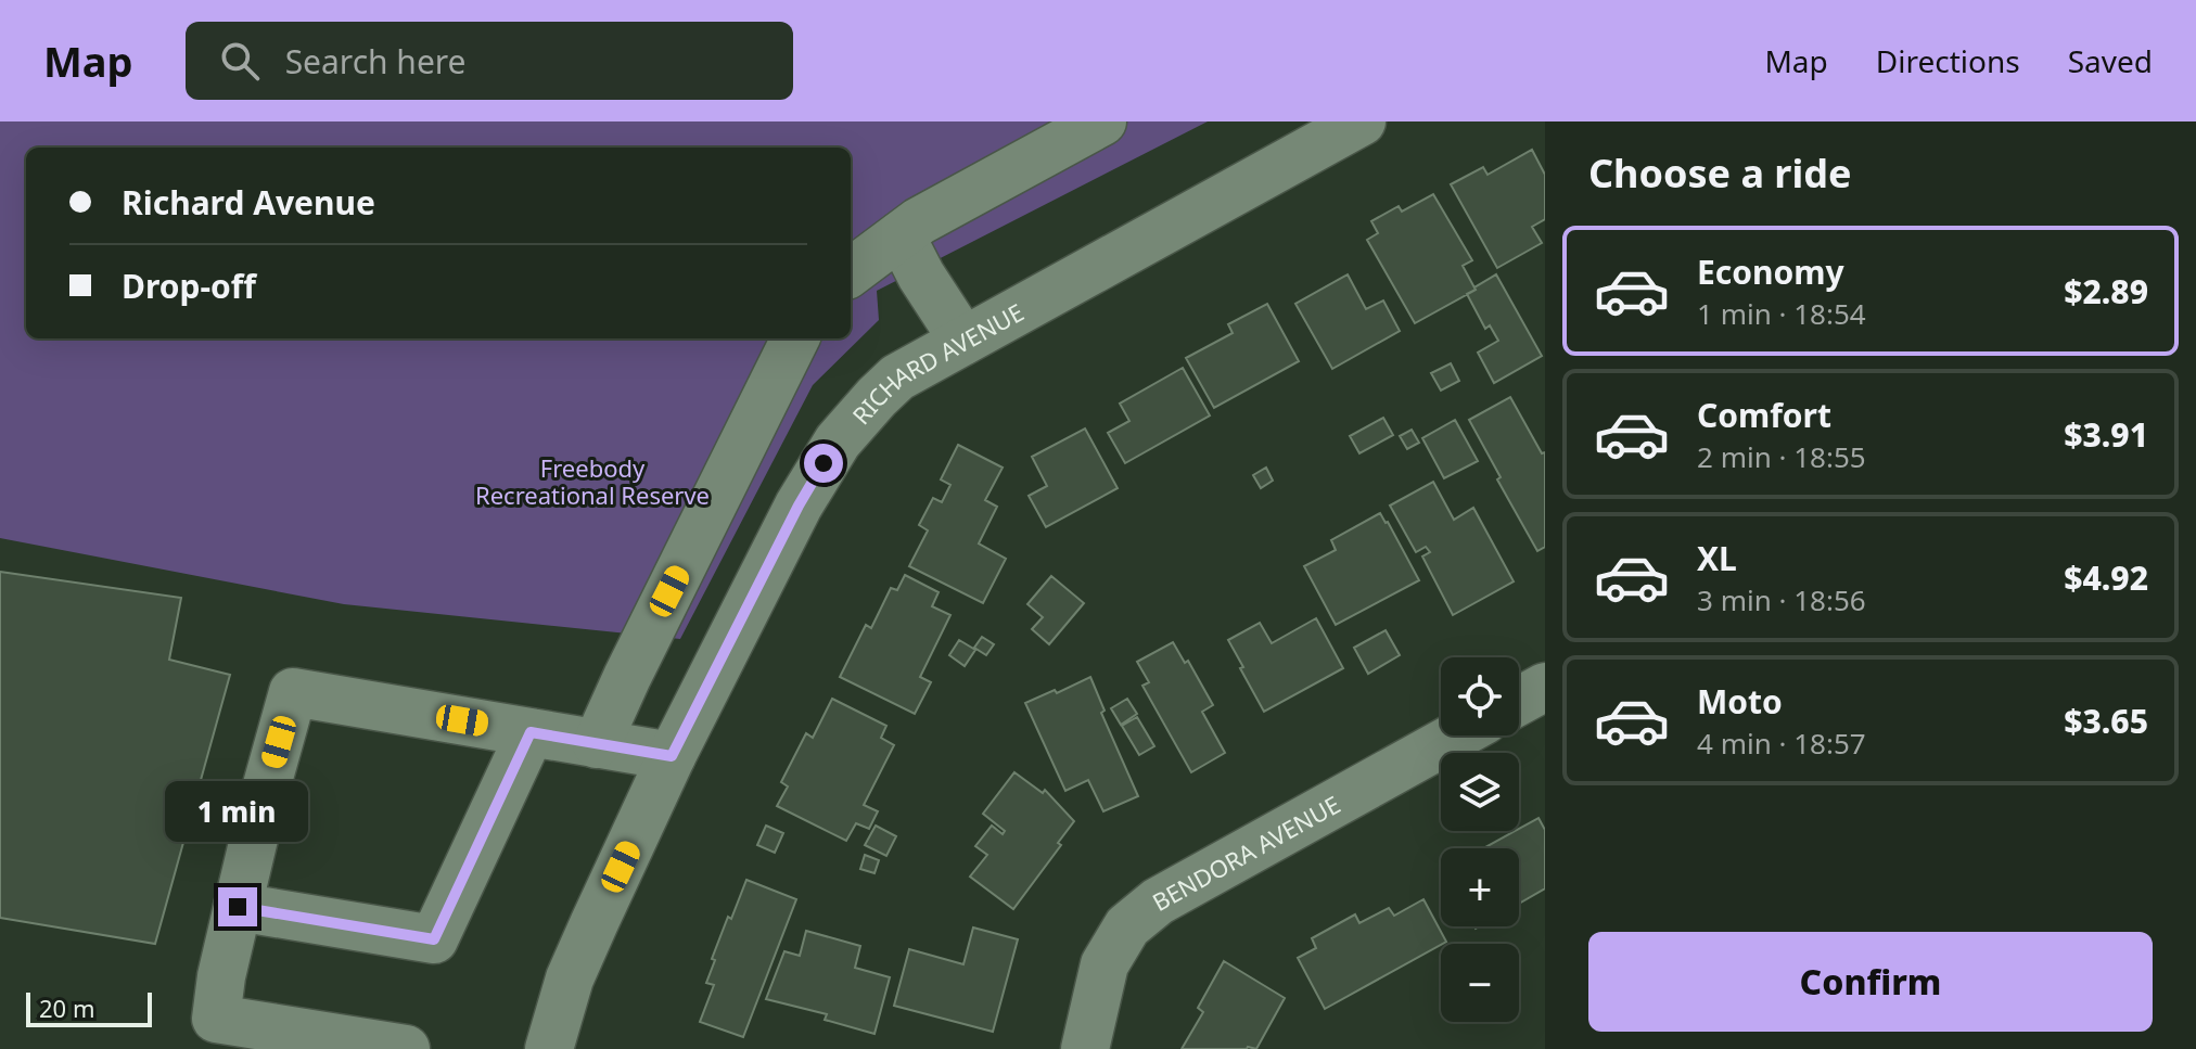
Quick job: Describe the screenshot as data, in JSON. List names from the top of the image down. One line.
{"streets":{"street":["RICHARD AVENUE","BENDORA AVENUE"]},"parks":["Freebody Recreational Reserve"],"scale_bar":"20 m","page":{"header":"Map","search":"Search here","nav":["Map","Directions","Saved"],"heading":"Choose a ride","banner":["Richard Avenue","Drop-off"],"list":[{"name":"Economy","note":"1 min · 18:54","value":"$2.89"},{"name":"Comfort","note":"2 min · 18:55","value":"$3.91"},{"name":"XL","note":"3 min · 18:56","value":"$4.92"},{"name":"Moto","note":"4 min · 18:57","value":"$3.65"}],"map_buttons":["+","−"],"bubble":"1 min","buttons":"Confirm","scale":"20 m"}}
